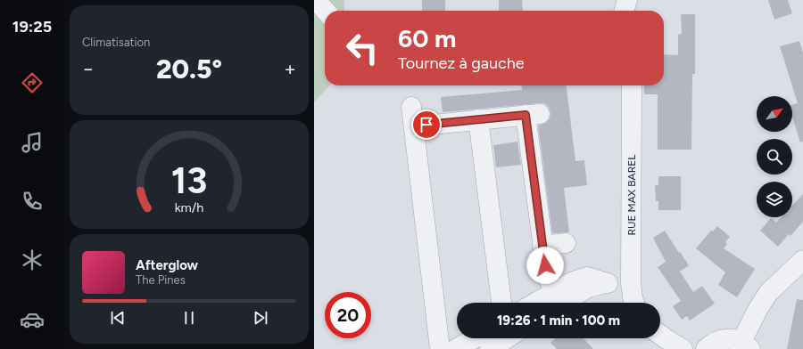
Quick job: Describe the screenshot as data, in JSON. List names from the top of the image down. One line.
{"streets":{"street":["RUE MAX BAREL"]},"north":"top right","page":{"tabs":"19:25","tile":"Climatisation","turn":["60 m","Tournez à gauche"],"heat":["−","20.5°","+"],"song":["Afterglow","The Pines"],"limit":"20","trip":"19:26 · 1 min · 100 m","gauge":["13","km/h"]}}
